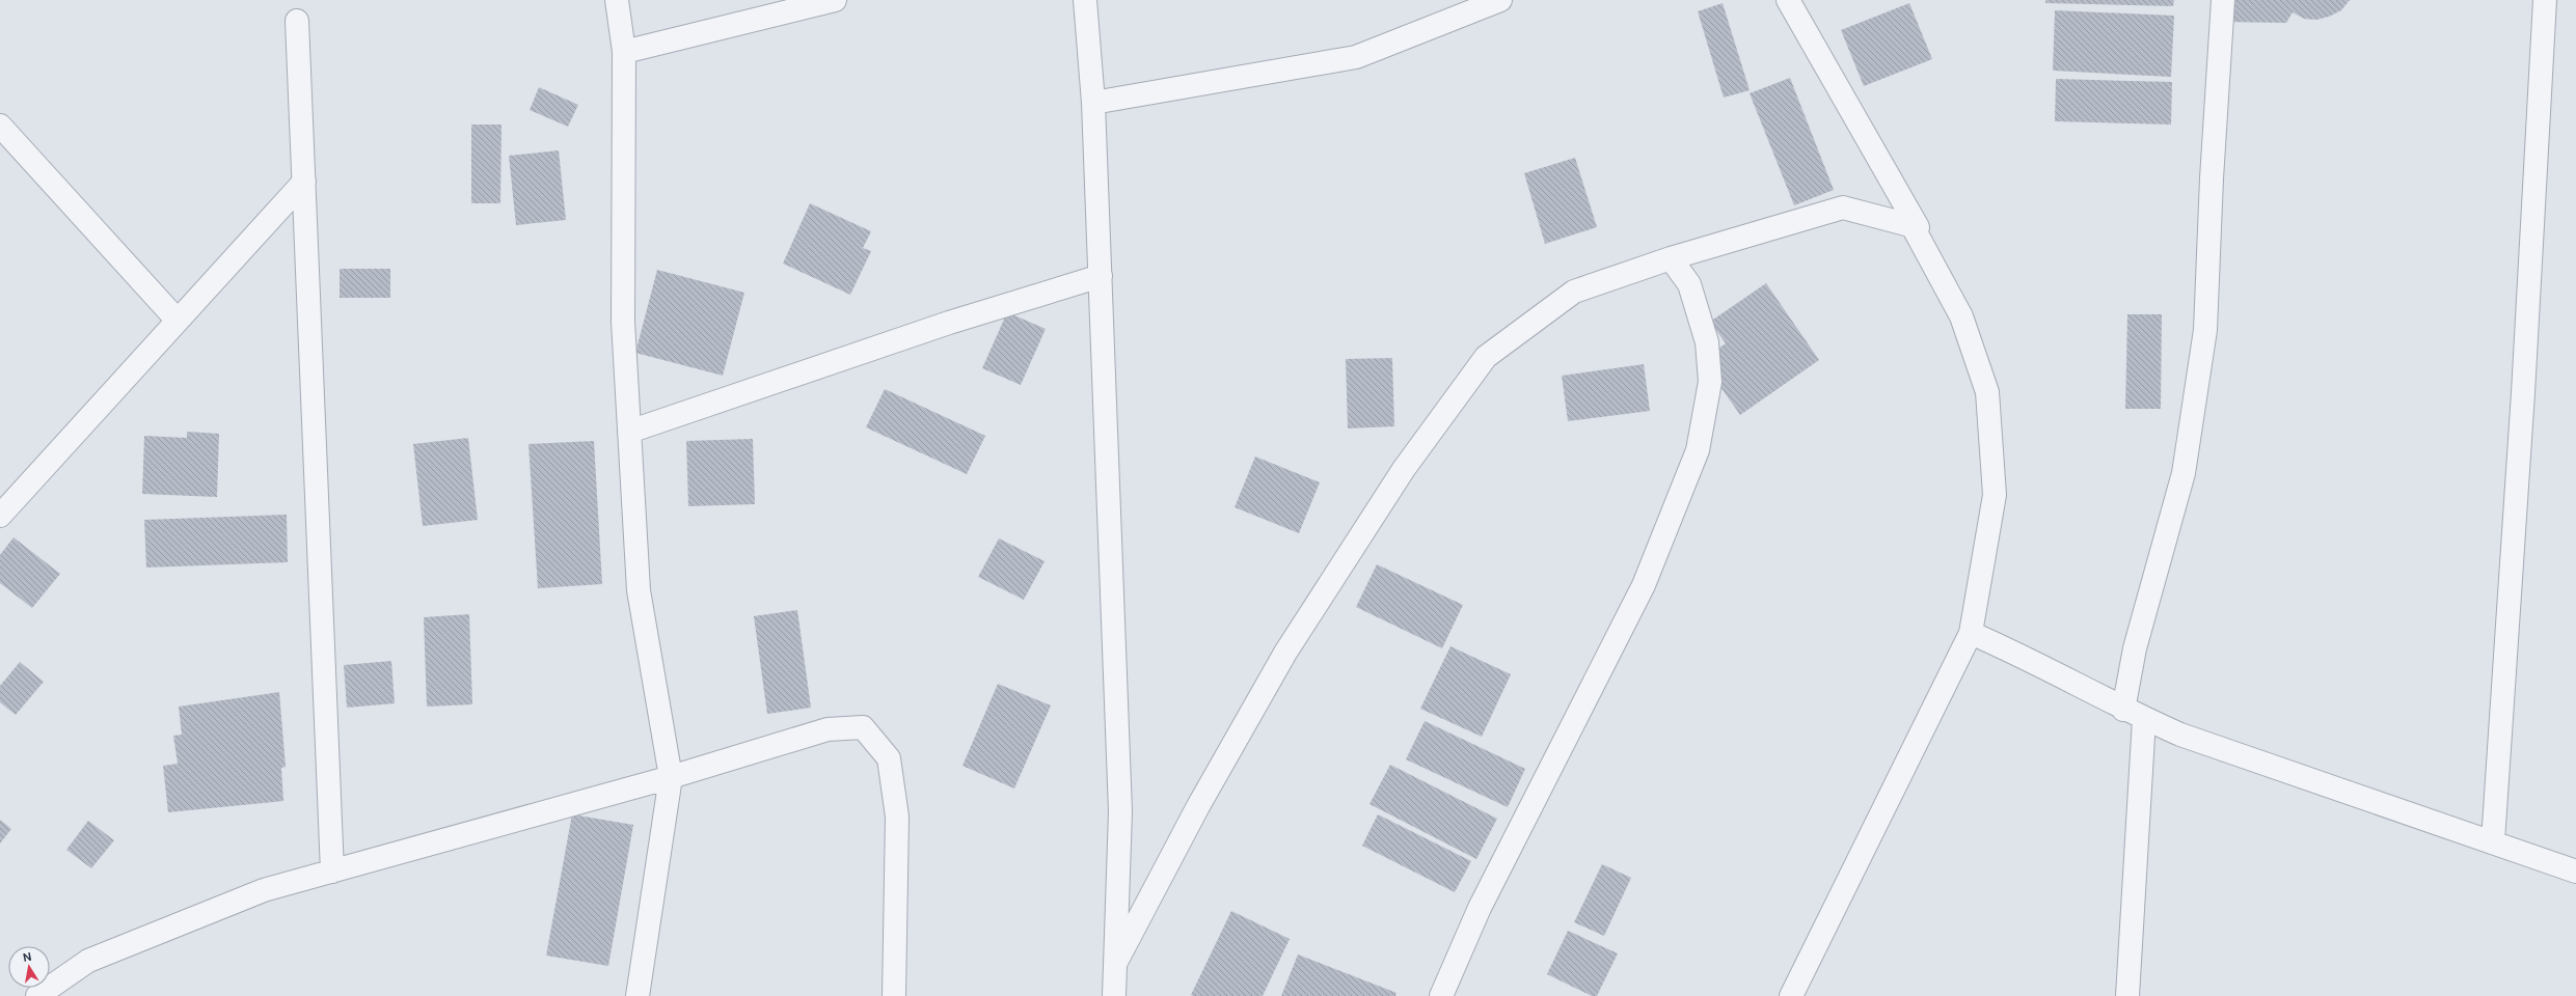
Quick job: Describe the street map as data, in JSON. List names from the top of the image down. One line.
{"north":"top"}
